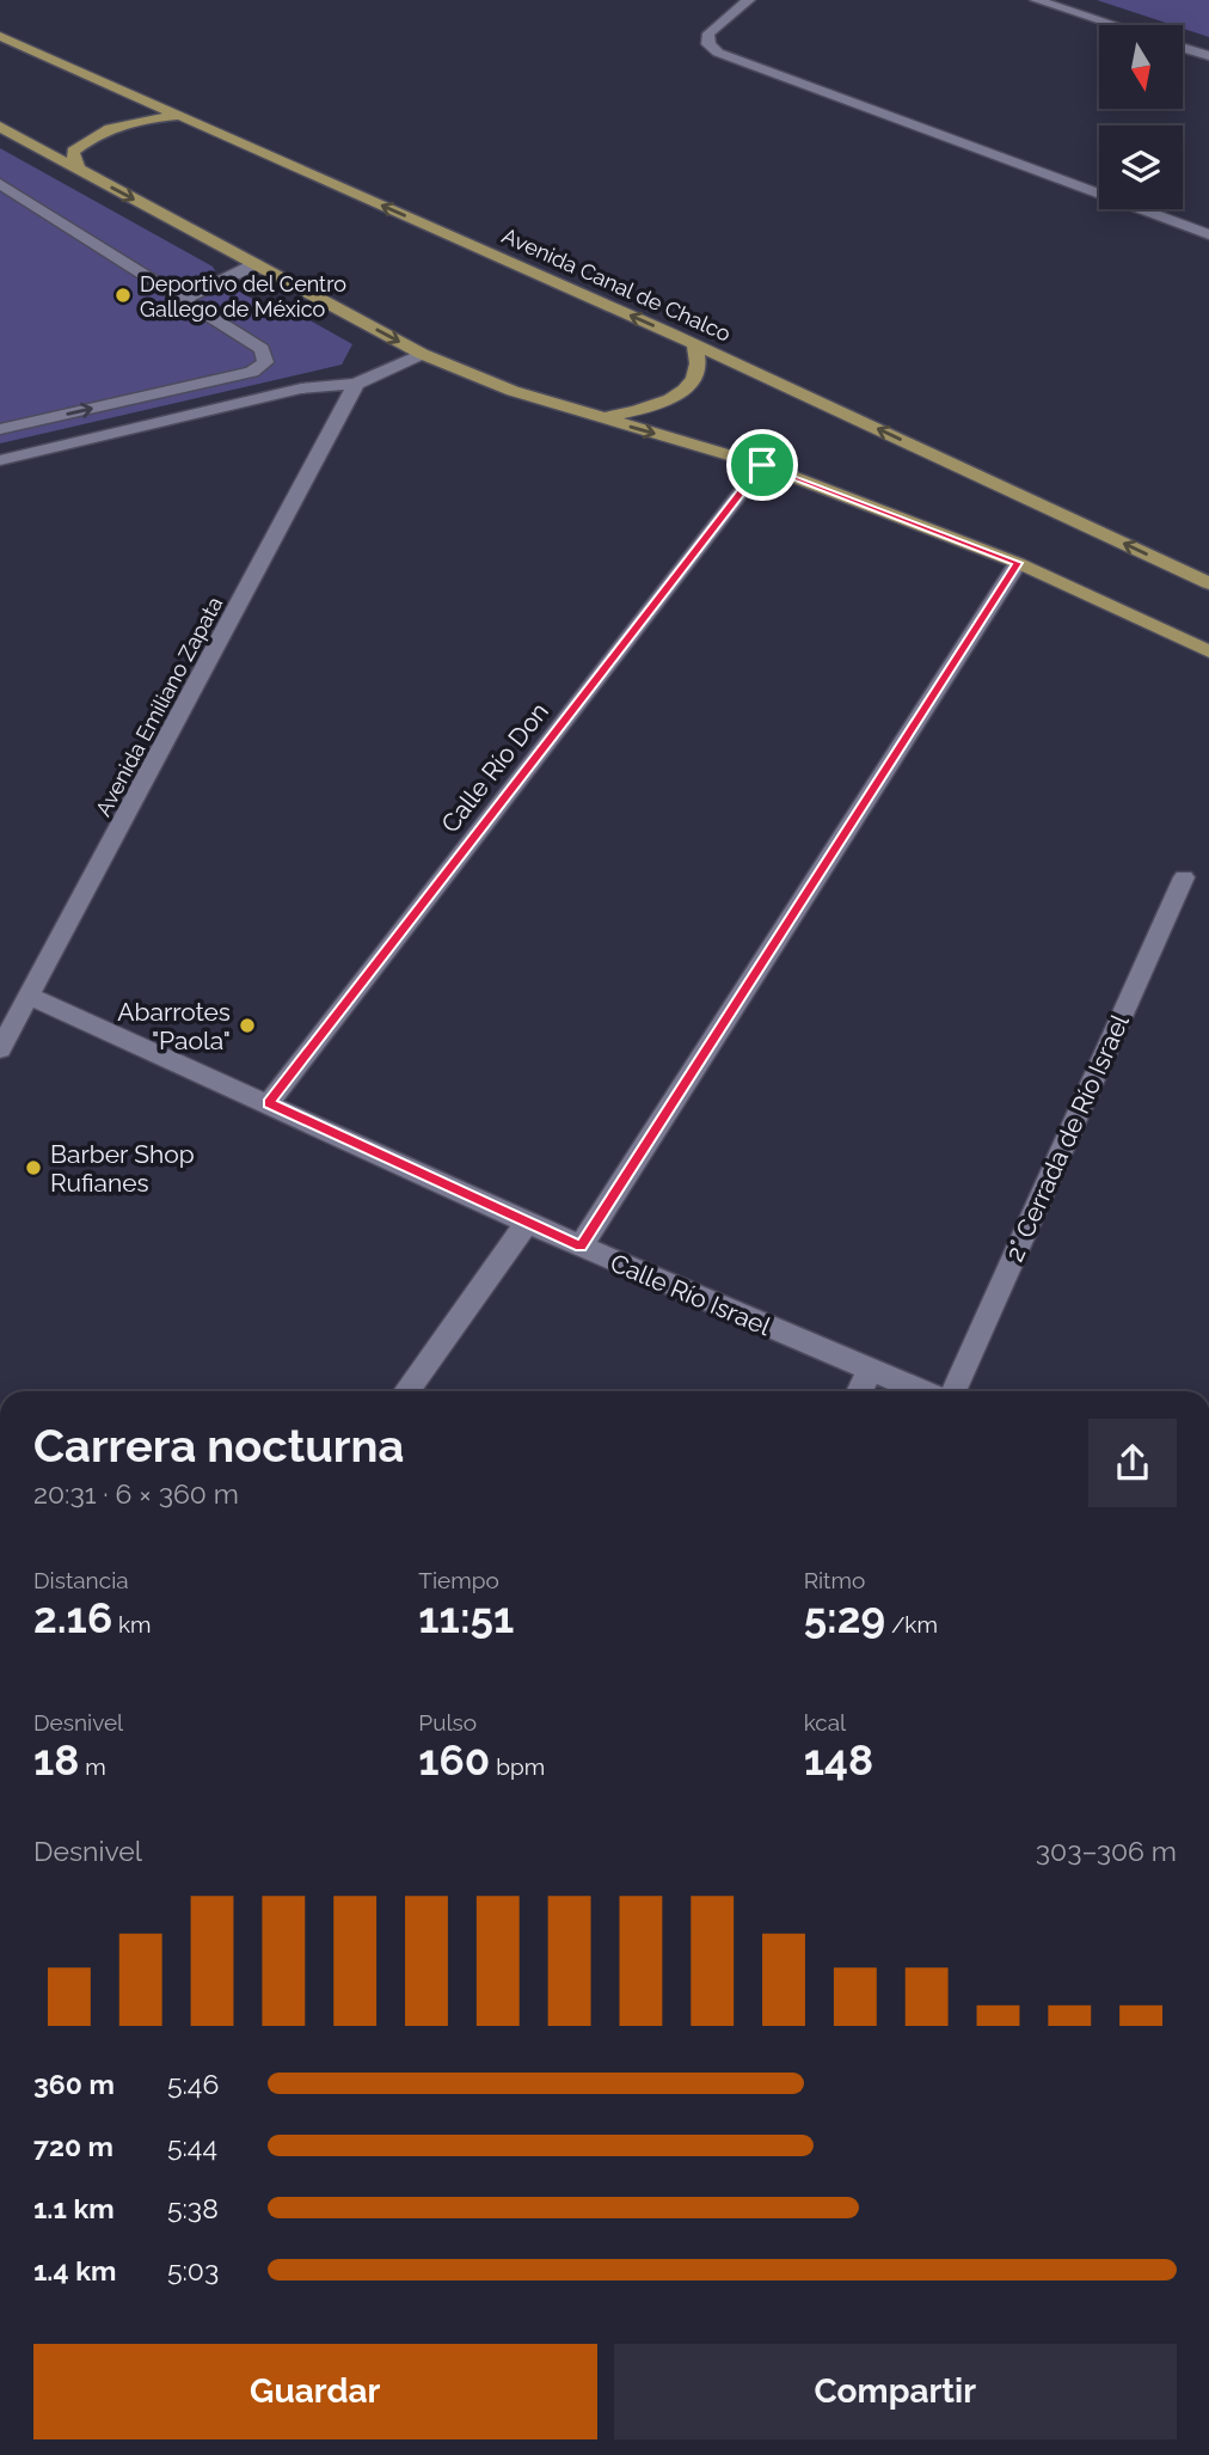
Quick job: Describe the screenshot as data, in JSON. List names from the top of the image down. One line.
{"streets":{"main road":["Avenida Canal de Chalco"],"street":["Avenida Emiliano Zapata","Calle Río Don","2° Cerrada de Río Israel","Calle Río Israel"]},"crossings":[["Avenida Emiliano Zapata","Calle Río Israel"],["Calle Río Don","Calle Río Israel"]],"places":["Deportivo del Centro Gallego de México","Abarrotes \"Paola\"","Barber Shop Rufianes"],"north":"bottom","page":{"heading":["Carrera nocturna","20:31 · 6 × 360 m"],"stats":[["Distancia","2.16 km"],["Tiempo","11:51"],["Ritmo","5:29 /km"],["Desnivel","18 m"],["Pulso","160 bpm"],["kcal","148"]],"chart":["Desnivel","303–306 m"],"list":[{"name":"360 m","note":"5:46"},{"name":"720 m","note":"5:44"},{"name":"1.1 km","note":"5:38"},{"name":"1.4 km","note":"5:03"}],"buttons":["Guardar","Compartir"]}}
